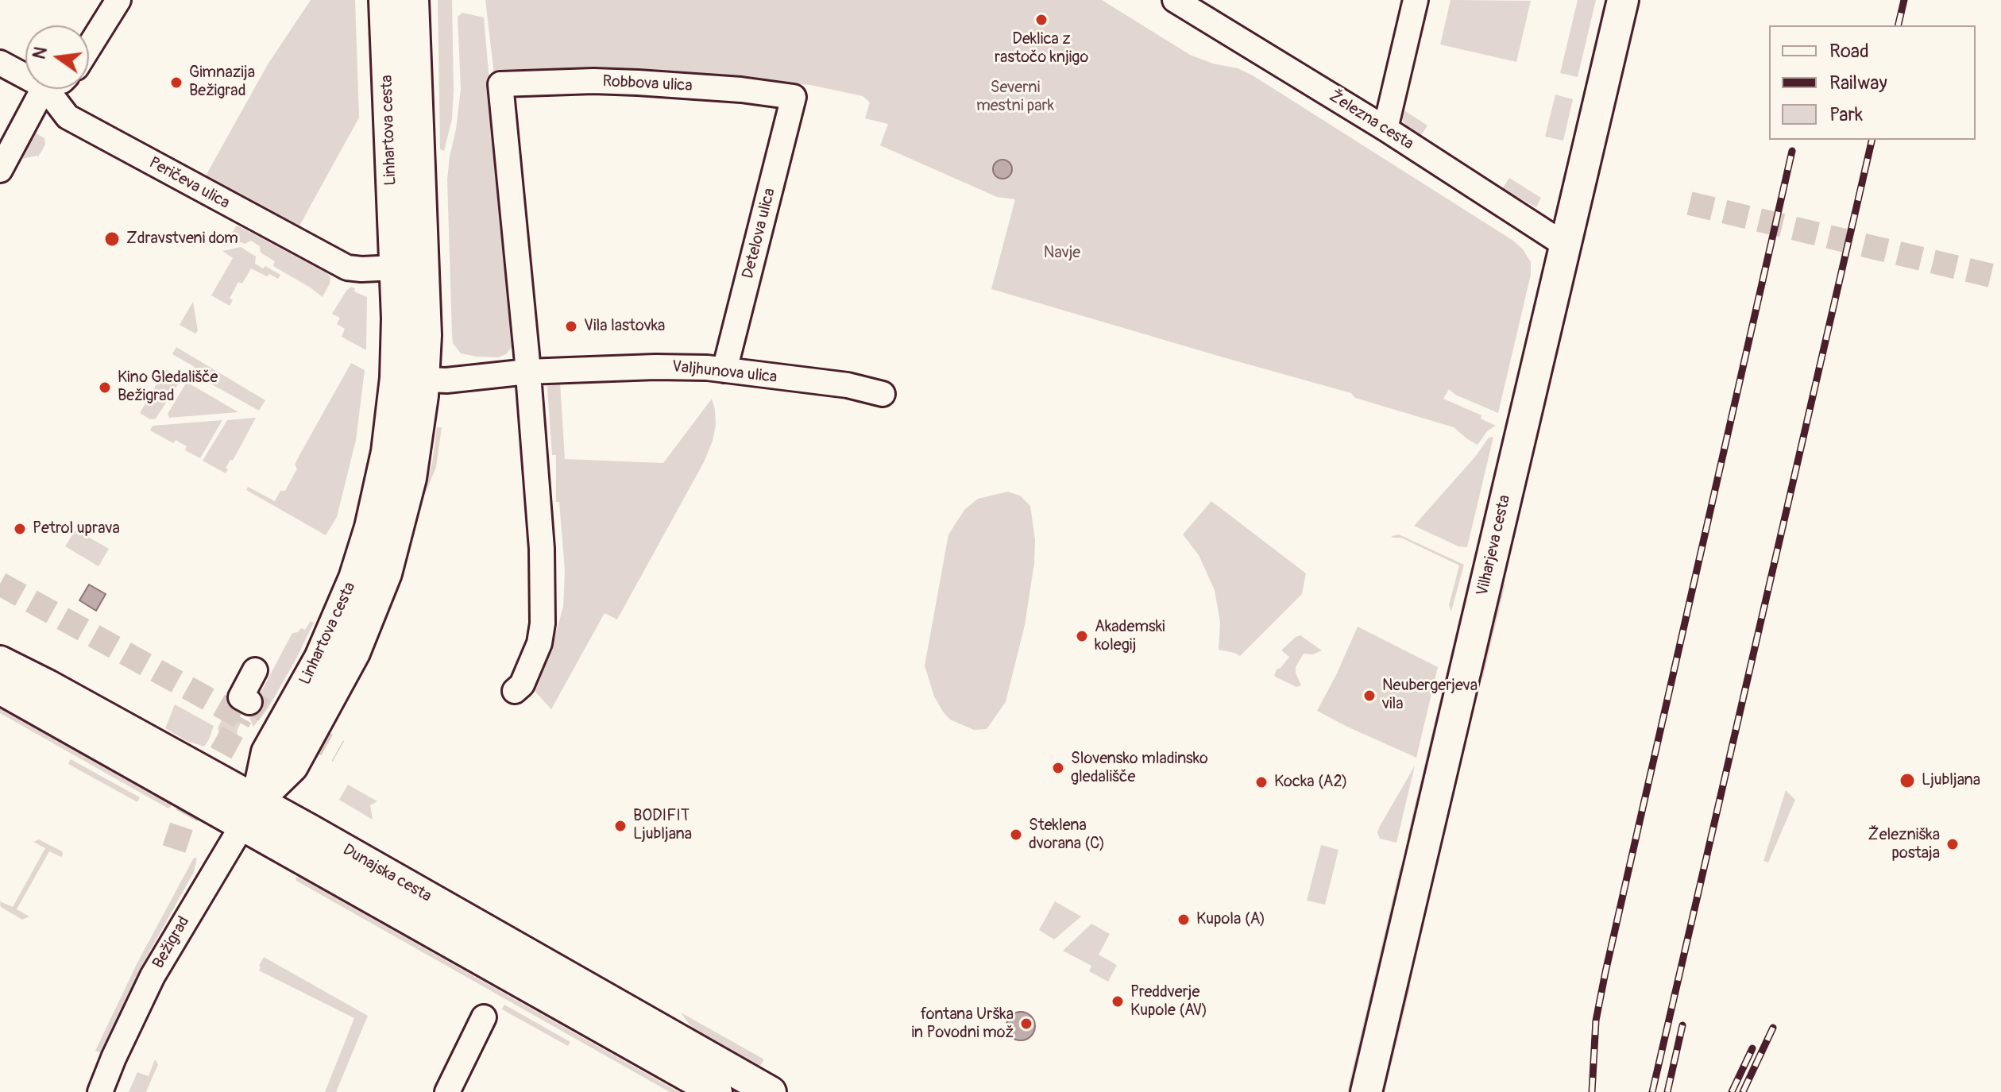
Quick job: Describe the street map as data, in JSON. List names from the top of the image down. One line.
{"streets":{"main road":["Linhartova cesta","Vilharjeva cesta","Dunajska cesta"],"street":["Robbova ulica","Železna cesta","Peričeva ulica","Detelova ulica","Valjhunova ulica","Bežigrad"]},"crossings":[["Robbova ulica","Detelova ulica"],["Robbova ulica","Valjhunova ulica"],["Železna cesta","Vilharjeva cesta"],["Linhartova cesta","Peričeva ulica"],["Linhartova cesta","Dunajska cesta"],["Linhartova cesta","Bežigrad"],["Detelova ulica","Valjhunova ulica"],["Dunajska cesta","Bežigrad"]],"parks":["Severni mestni park","Navje"],"places":["Deklica z rastočo knjigo","Gimnazija Bežigrad","Zdravstveni dom","Vila lastovka","Kino Gledališče Bežigrad","Petrol uprava","Akademski kolegij","Neubergerjeva vila","Slovensko mladinsko gledališče","Ljubljana","Kocka (A2)","BODIFIT Ljubljana","Steklena dvorana (C)","Železniška postaja","Kupola (A)","Preddverje Kupole (AV)","fontana Urška in Povodni mož"],"legend":["Road","Railway","Park"],"north":"left"}
